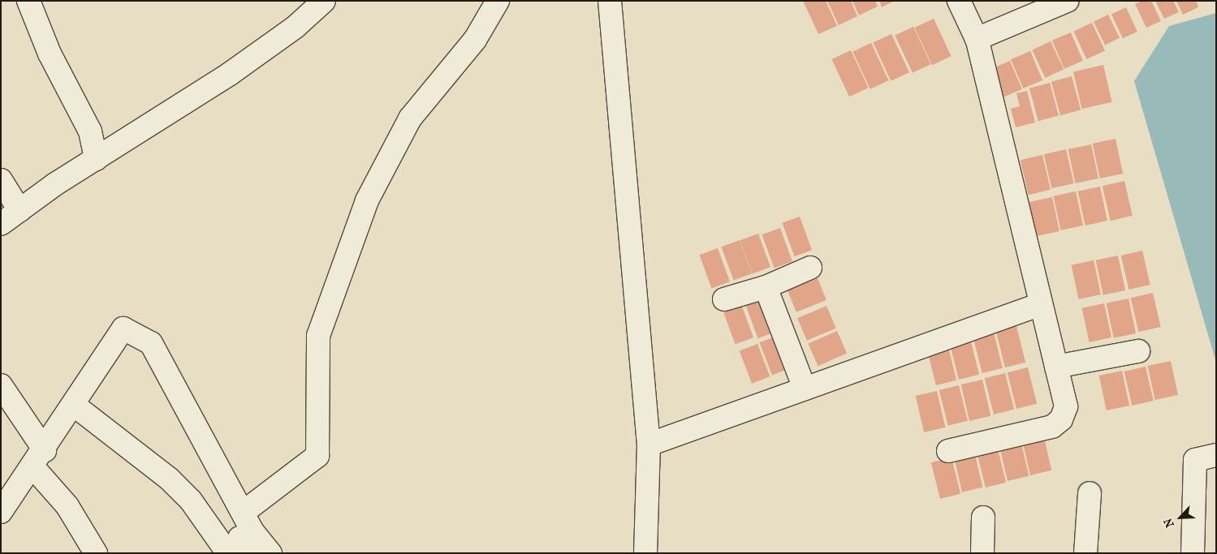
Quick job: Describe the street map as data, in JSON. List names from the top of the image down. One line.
{"north":"bottom left"}
